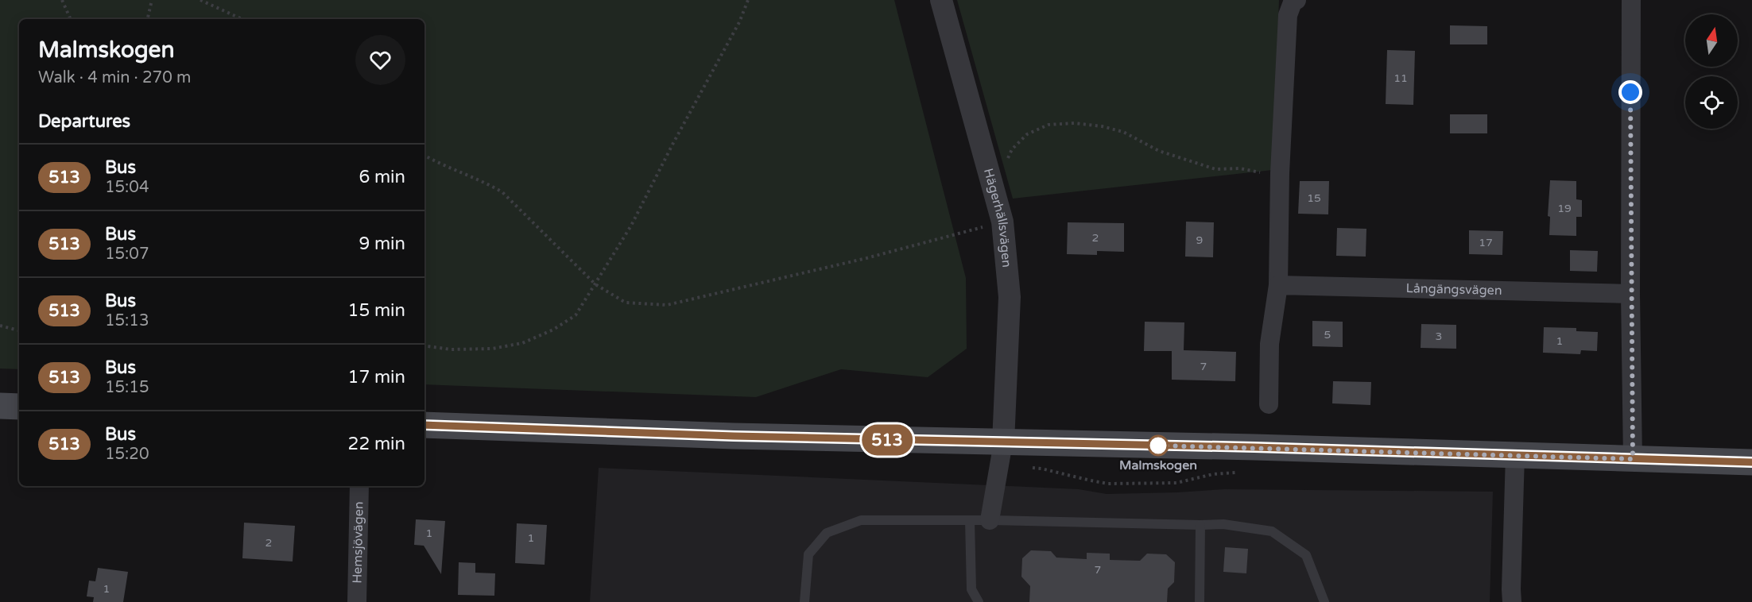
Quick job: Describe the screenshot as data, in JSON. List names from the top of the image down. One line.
{"streets":{"street":["Hägerhällsvägen","Långängsvägen","Hemsjövägen"]},"places":["Malmskogen"],"lines":["bus line 513"],"house_numbers":["11","15","19","2","9","17","5","3","1","7","1","1","2","7","1"],"north":"top","page":{"on_map":"513","heading":[["Malmskogen","Walk · 4 min · 270 m"],"Departures"],"list":[{"mark":"513","name":"Bus","note":"15:04","value":"6 min"},{"mark":"513","name":"Bus","note":"15:07","value":"9 min"},{"mark":"513","name":"Bus","note":"15:13","value":"15 min"},{"mark":"513","name":"Bus","note":"15:15","value":"17 min"},{"mark":"513","name":"Bus","note":"15:20","value":"22 min"}]}}
